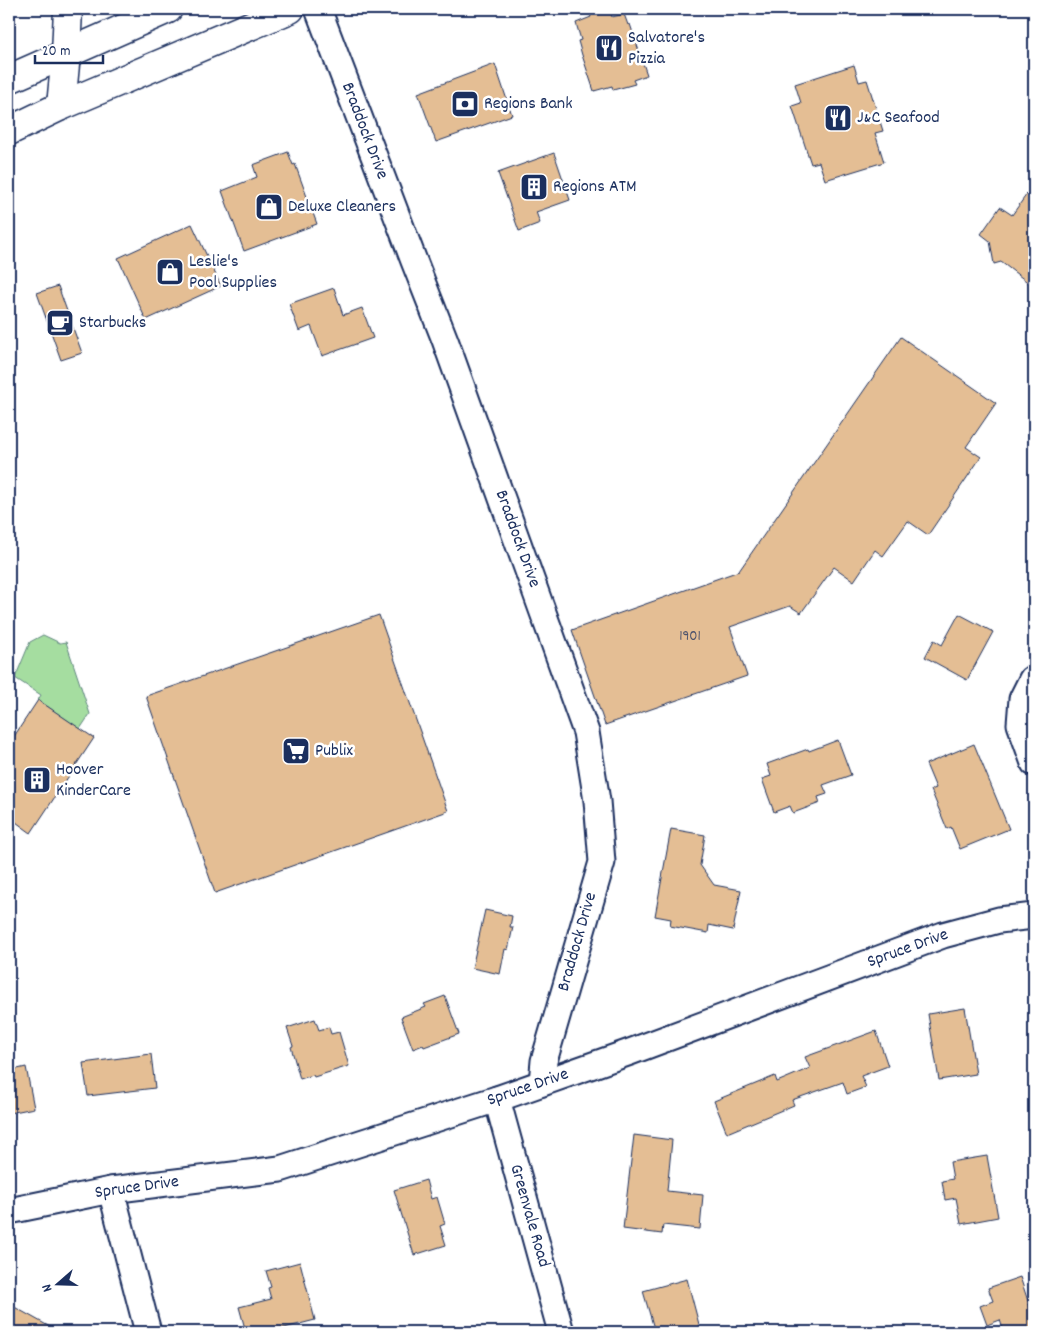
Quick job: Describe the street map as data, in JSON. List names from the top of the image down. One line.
{"streets":{"street":["Braddock Drive","Spruce Drive","Greenvale Road"]},"crossings":[["Braddock Drive","Spruce Drive"],["Spruce Drive","Greenvale Road"]],"places":{"restaurant":["Salvatore's Pizzia","J&C Seafood"],"bank":["Regions Bank"],"building":["Regions ATM","Hoover KinderCare"],"shop":["Deluxe Cleaners","Leslie's Pool Supplies"],"cafe":["Starbucks"],"supermarket":["Publix"]},"house_numbers":["1901"],"scale_bar":"20 m","north":"left"}
